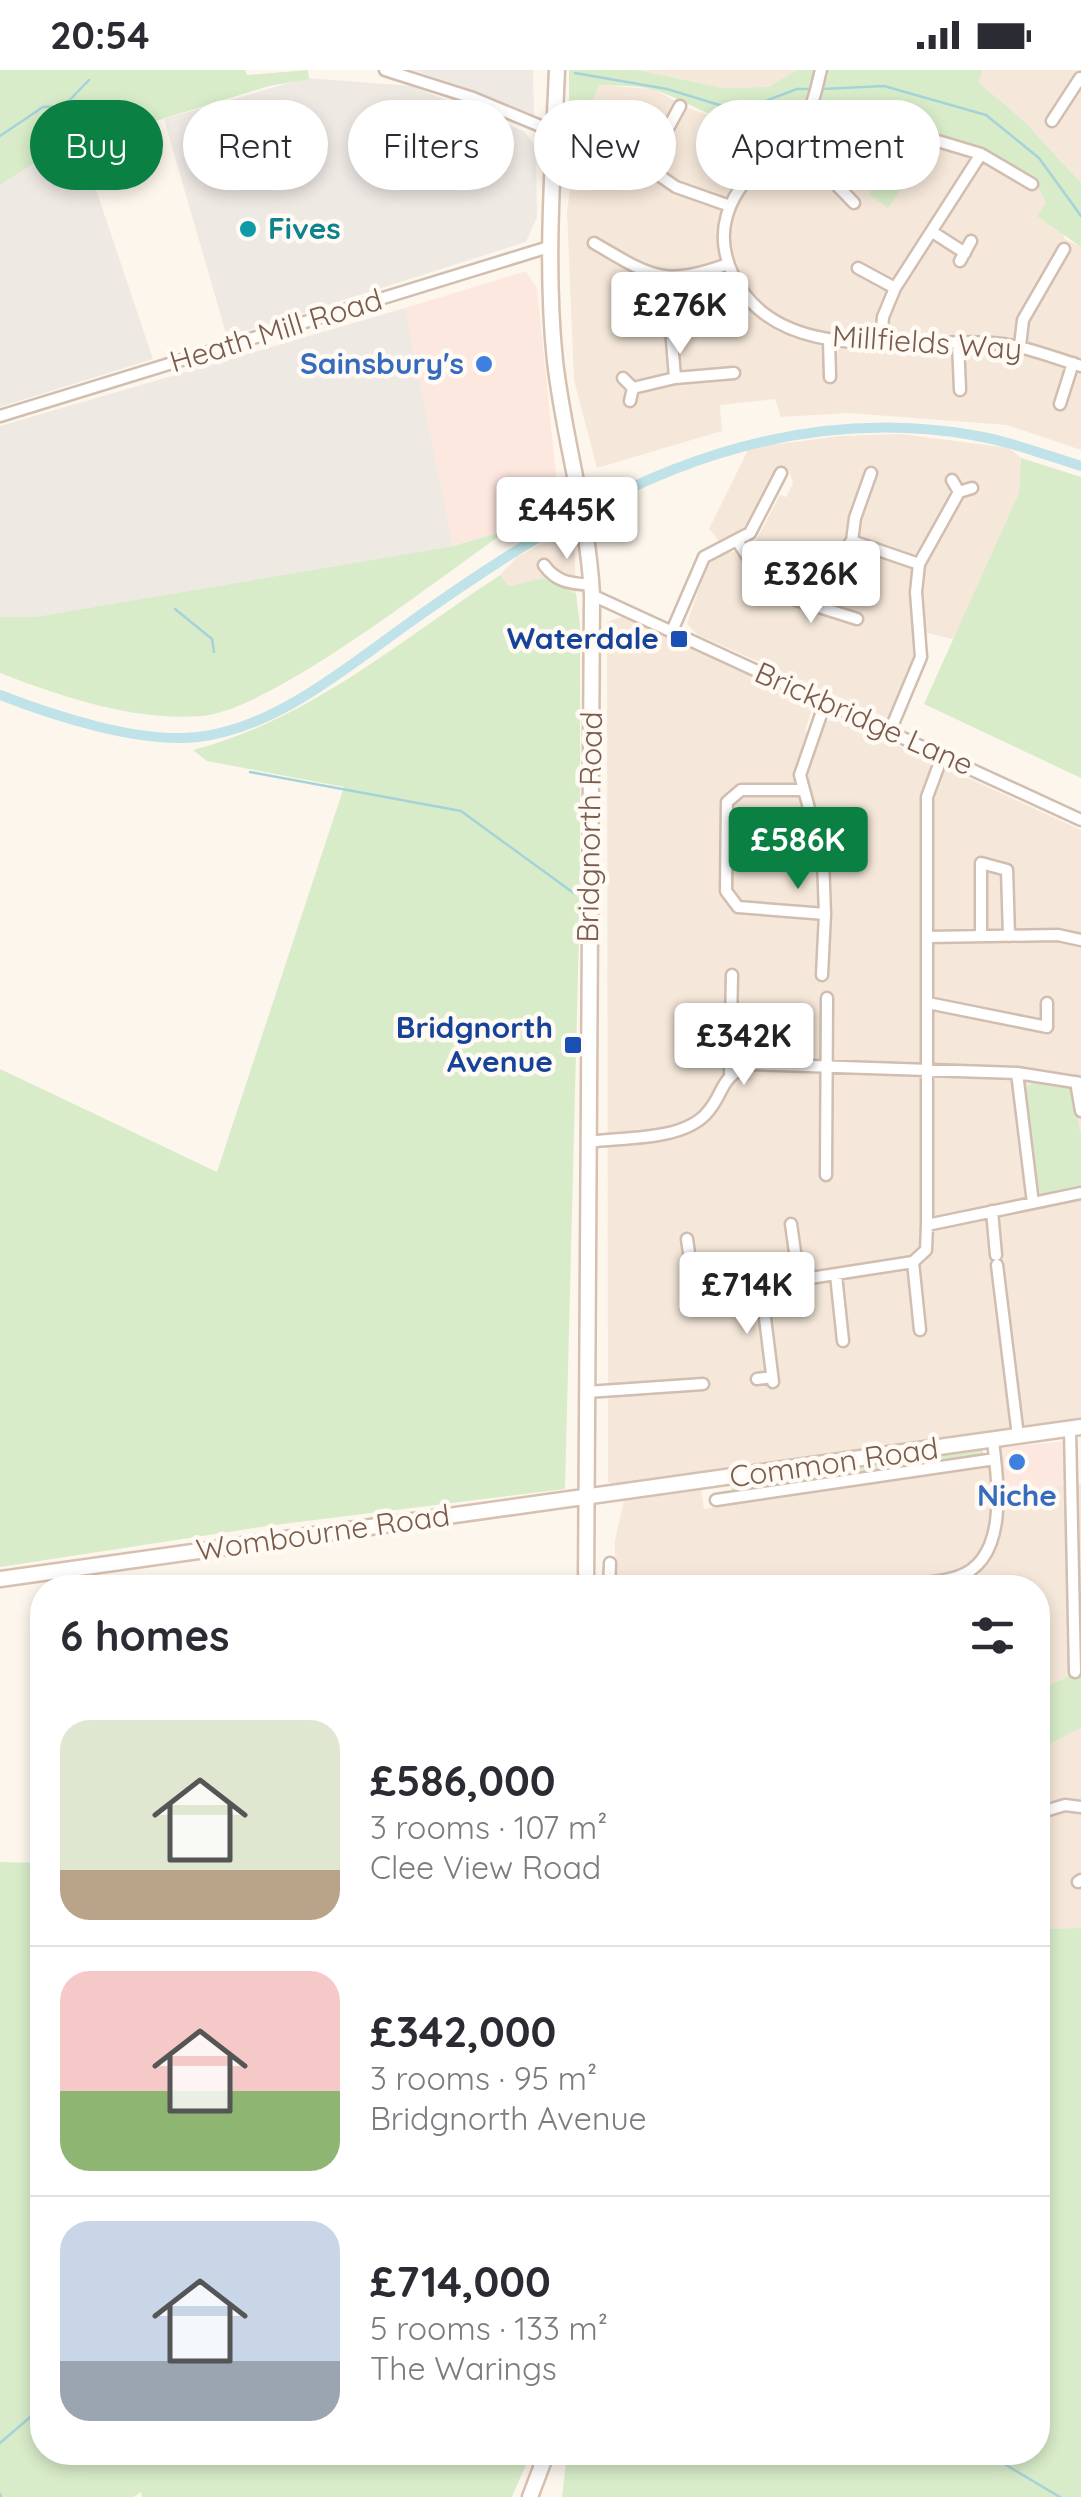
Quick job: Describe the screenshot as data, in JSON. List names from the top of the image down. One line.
{"streets":{"main road":["Bridgnorth Road","Common Road","Wombourne Road"],"street":["Heath Mill Road","Millfields Way","Brickbridge Lane"]},"crossings":[["Heath Mill Road","Bridgnorth Road"],["Brickbridge Lane","Bridgnorth Road"],["Bridgnorth Road","Common Road"],["Bridgnorth Road","Wombourne Road"],["Common Road","Wombourne Road"]],"places":{"other":["Fives","Sainsbury's","Niche"],"transit":["Waterdale","Bridgnorth Avenue"]},"page":{"status":"20:54","chip":["Buy","Rent","Filters","New","Apartment"],"price":["£276K","£445K","£326K","£586K","£342K","£714K"],"heading":"6 homes","list":[{"name":"£586,000","note":"3 rooms · 107 m² · Clee View Road"},{"name":"£342,000","note":"3 rooms · 95 m² · Bridgnorth Avenue"},{"name":"£714,000","note":"5 rooms · 133 m² · The Warings"}]}}
